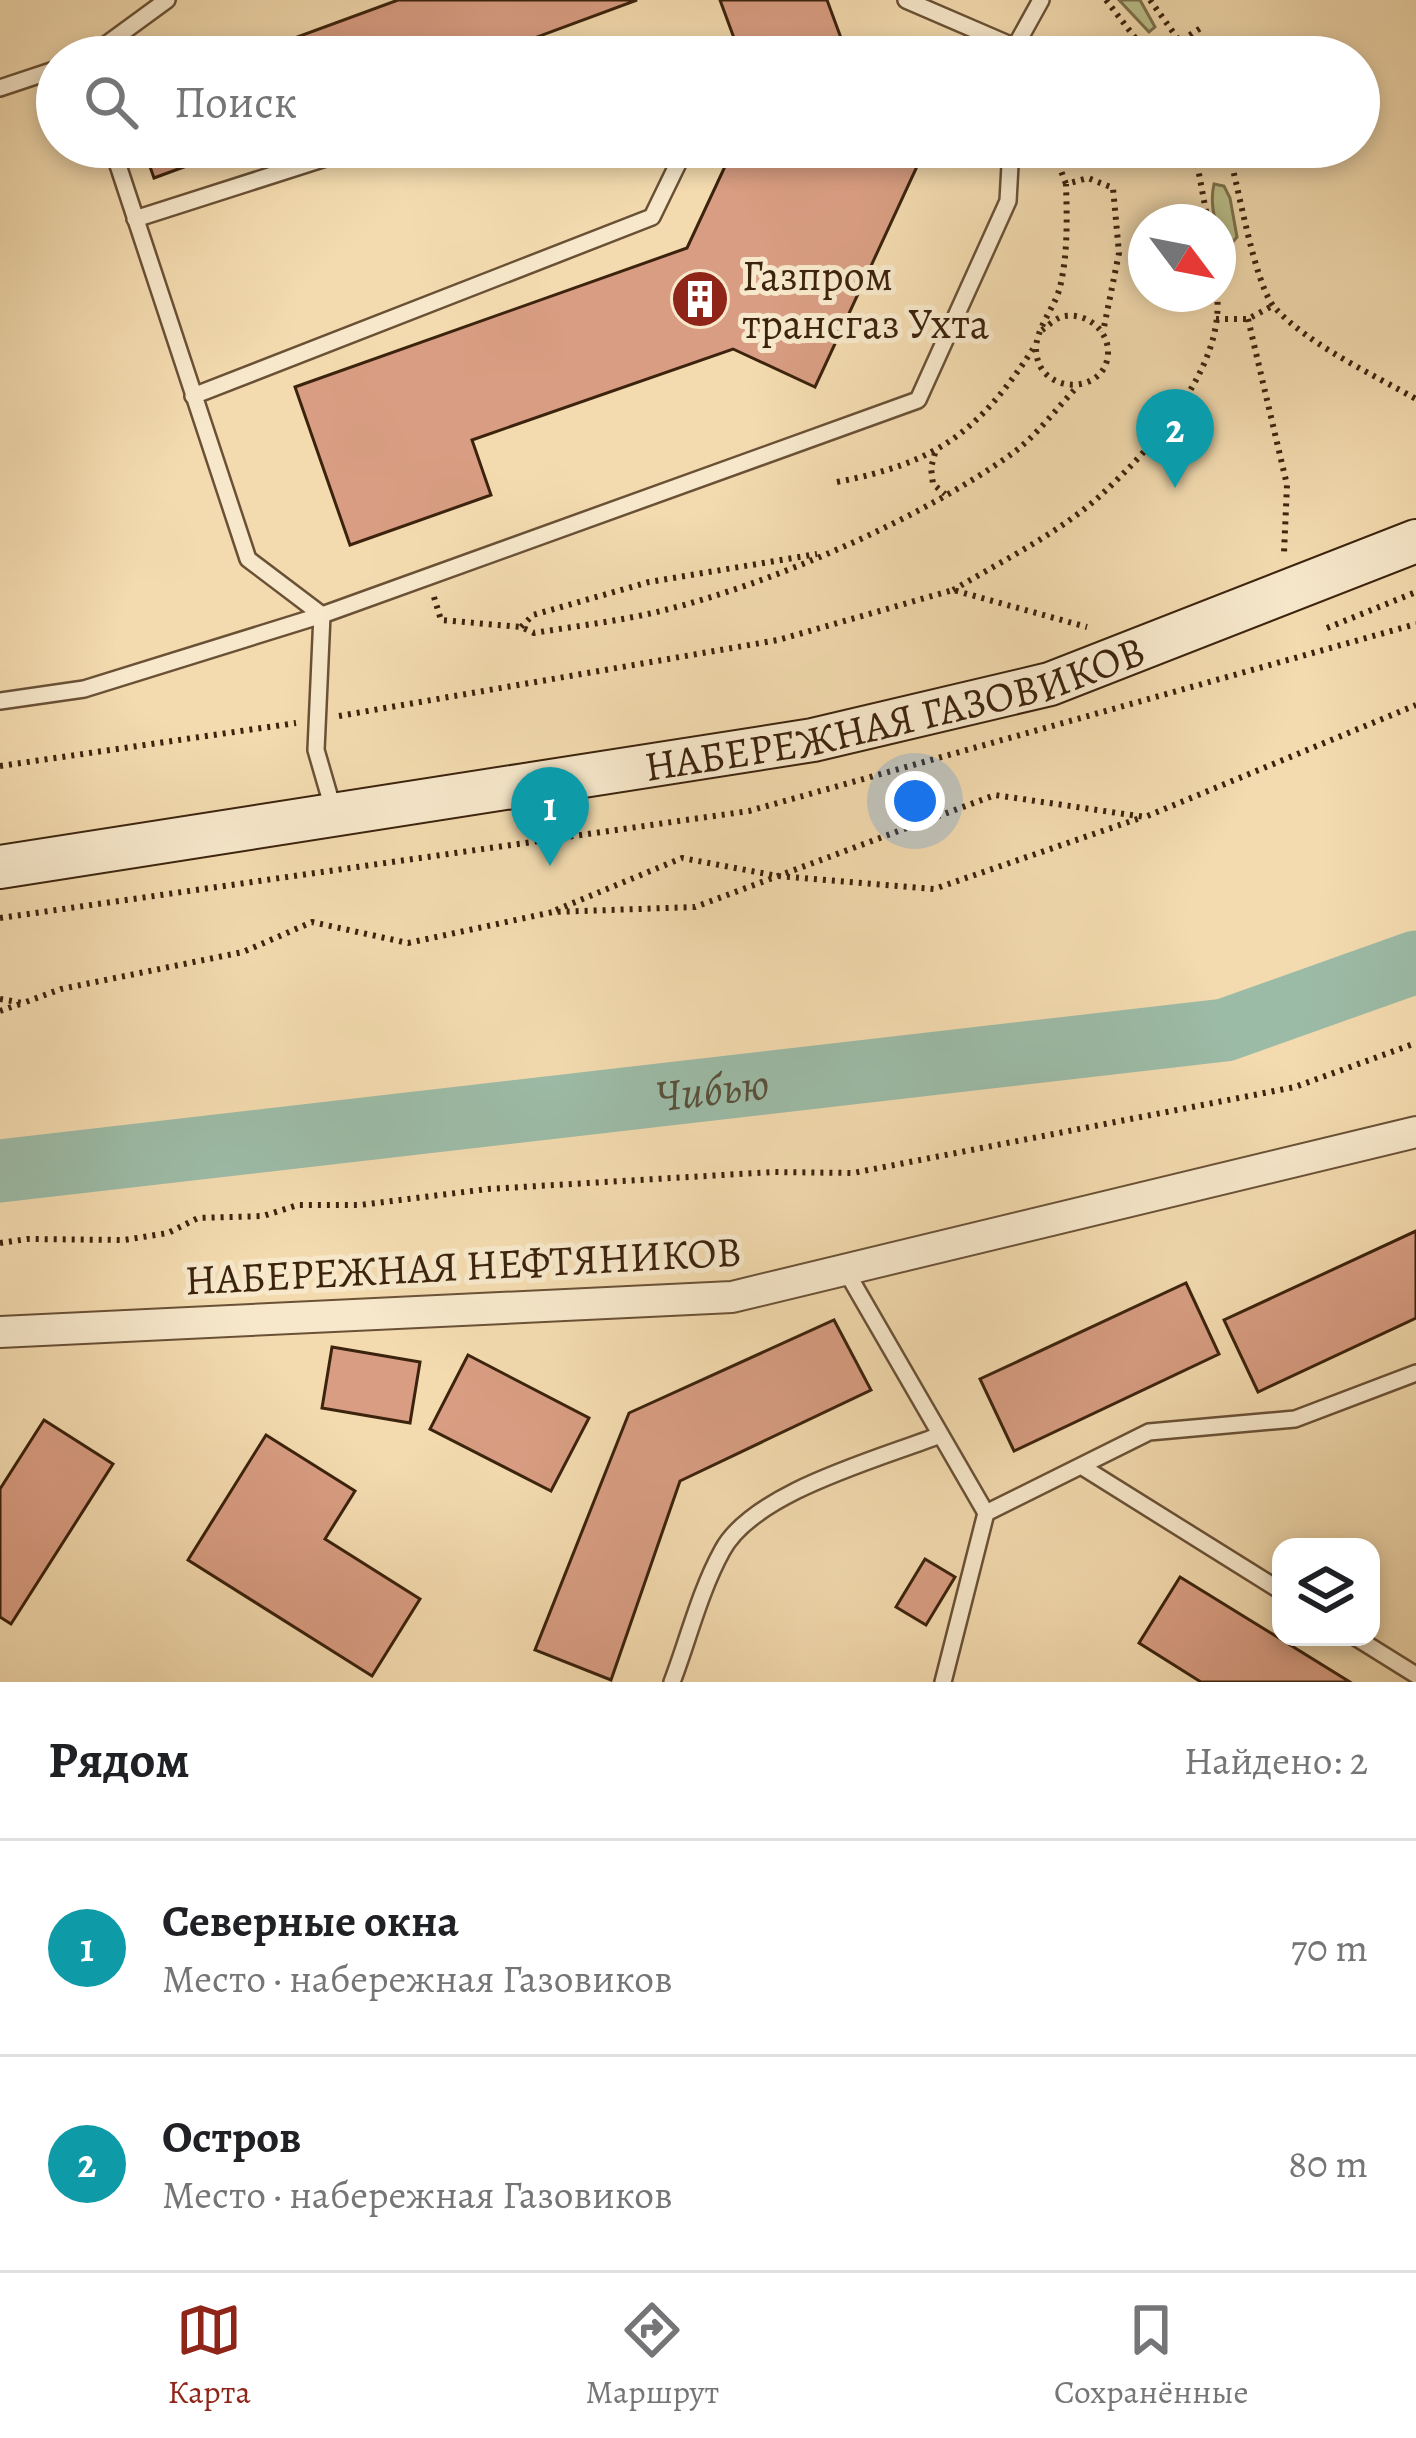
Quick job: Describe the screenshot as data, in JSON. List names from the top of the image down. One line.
{"streets":{"main road":["НАБЕРЕЖНАЯ ГАЗОВИКОВ"],"street":["НАБЕРЕЖНАЯ НЕФТЯНИКОВ"]},"water":["Чибью"],"places":{"building":["Газпром трансгаз Ухта"]},"north":"bottom right","page":{"search":"Поиск","pins":["2","1"],"heading":["Рядом","Найдено: 2"],"list":[{"mark":"1","name":"Северные окна","note":"Место · набережная Газовиков","value":"70 m"},{"mark":"2","name":"Остров","note":"Место · набережная Газовиков","value":"80 m"}],"nav":["Карта","Маршрут","Сохранённые"]}}
